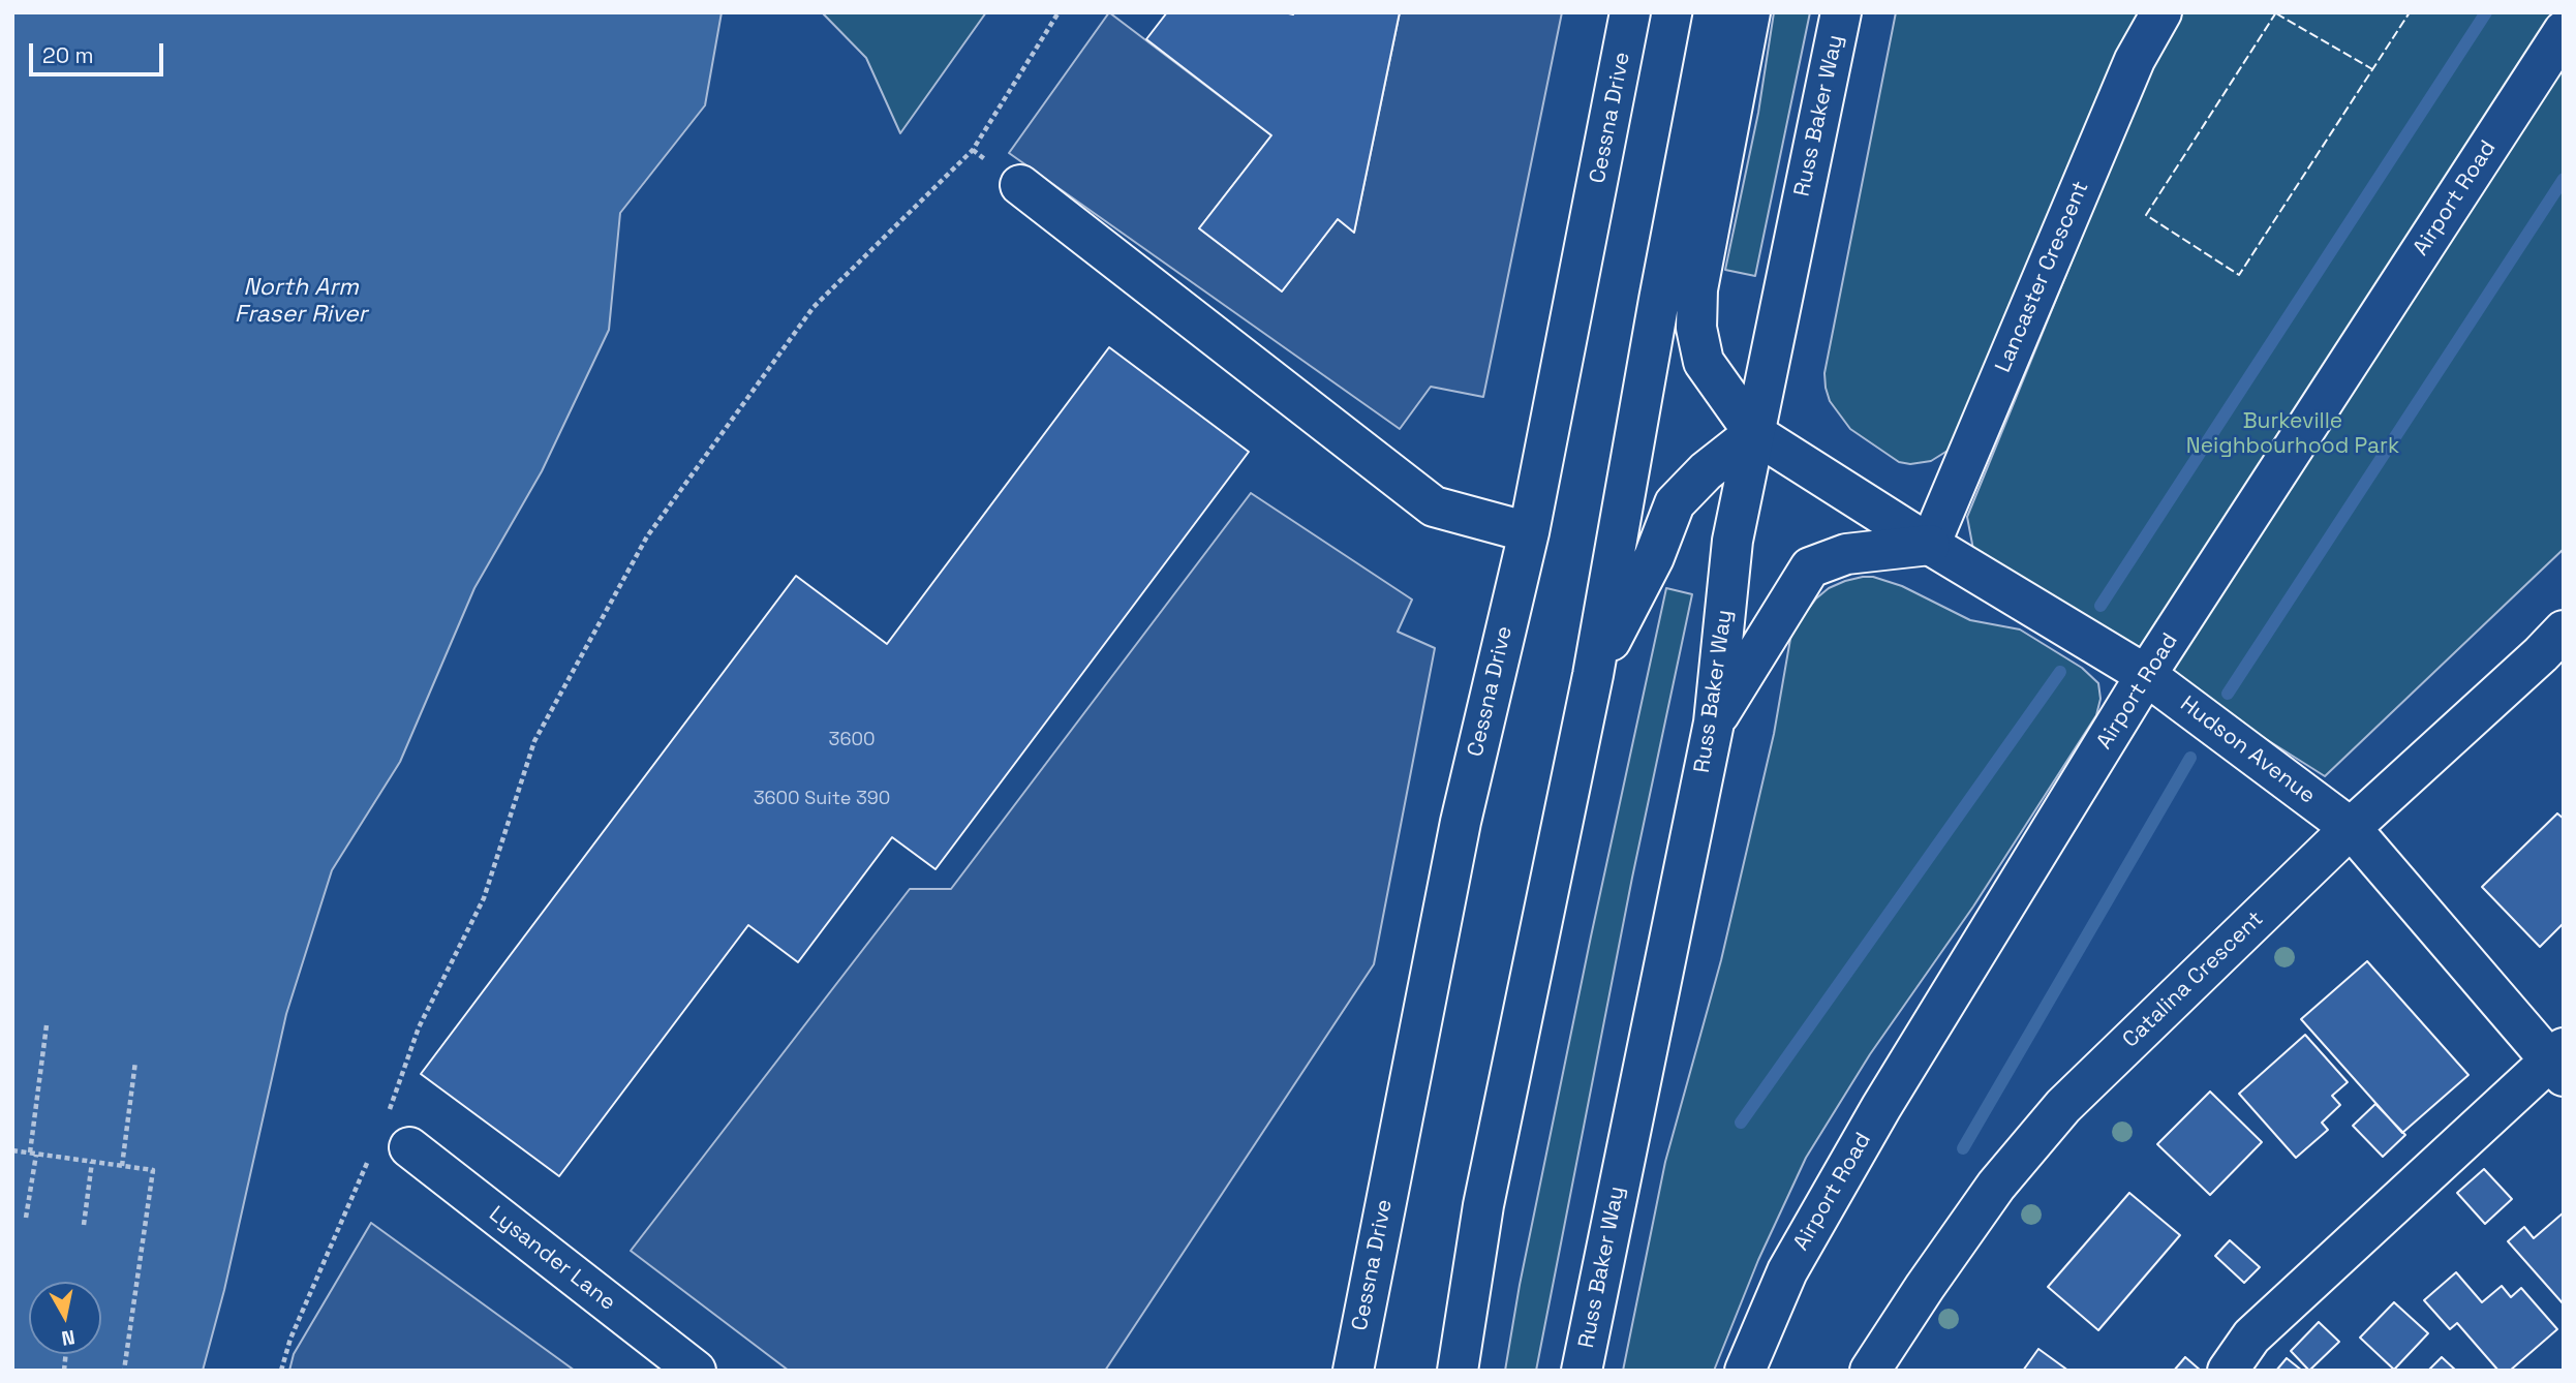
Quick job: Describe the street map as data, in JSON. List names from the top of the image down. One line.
{"streets":{"street":["Russ Baker Way","Cessna Drive","Airport Road","Lancaster Crescent","Hudson Avenue","Catalina Crescent","Lysander Lane"]},"crossings":[["Russ Baker Way","Hudson Avenue"],["Airport Road","Hudson Avenue"],["Lancaster Crescent","Hudson Avenue"],["Hudson Avenue","Catalina Crescent"]],"water":["North Arm Fraser River"],"parks":["Burkeville Neighbourhood Park"],"house_numbers":["3600","3600 Suite 390"],"scale_bar":"20 m","north":"bottom"}
